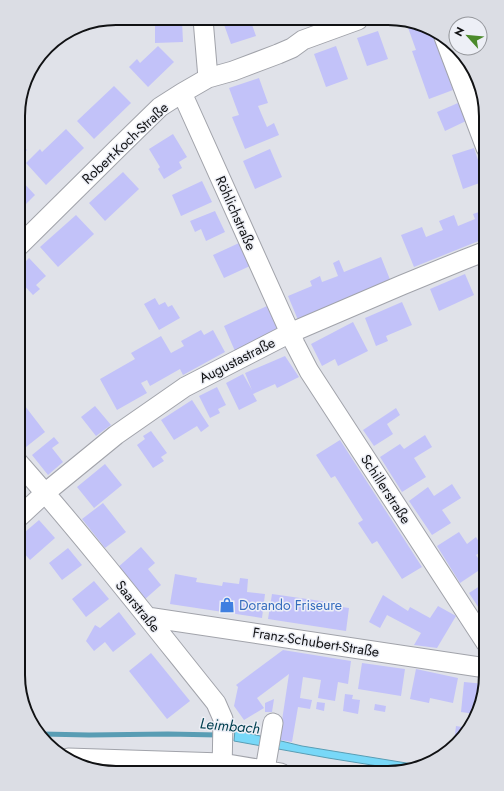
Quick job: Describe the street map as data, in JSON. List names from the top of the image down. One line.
{"streets":{"street":["Robert-Koch-Straße","Röhlichstraße","Augustastraße","Schillerstraße","Saarstraße","Franz-Schubert-Straße"]},"crossings":[["Robert-Koch-Straße","Röhlichstraße"],["Röhlichstraße","Augustastraße"],["Röhlichstraße","Schillerstraße"],["Augustastraße","Schillerstraße"],["Augustastraße","Saarstraße"],["Saarstraße","Franz-Schubert-Straße"]],"water":["Leimbach"],"places":{"shop":["Dorando Friseure"]},"north":"top left"}
